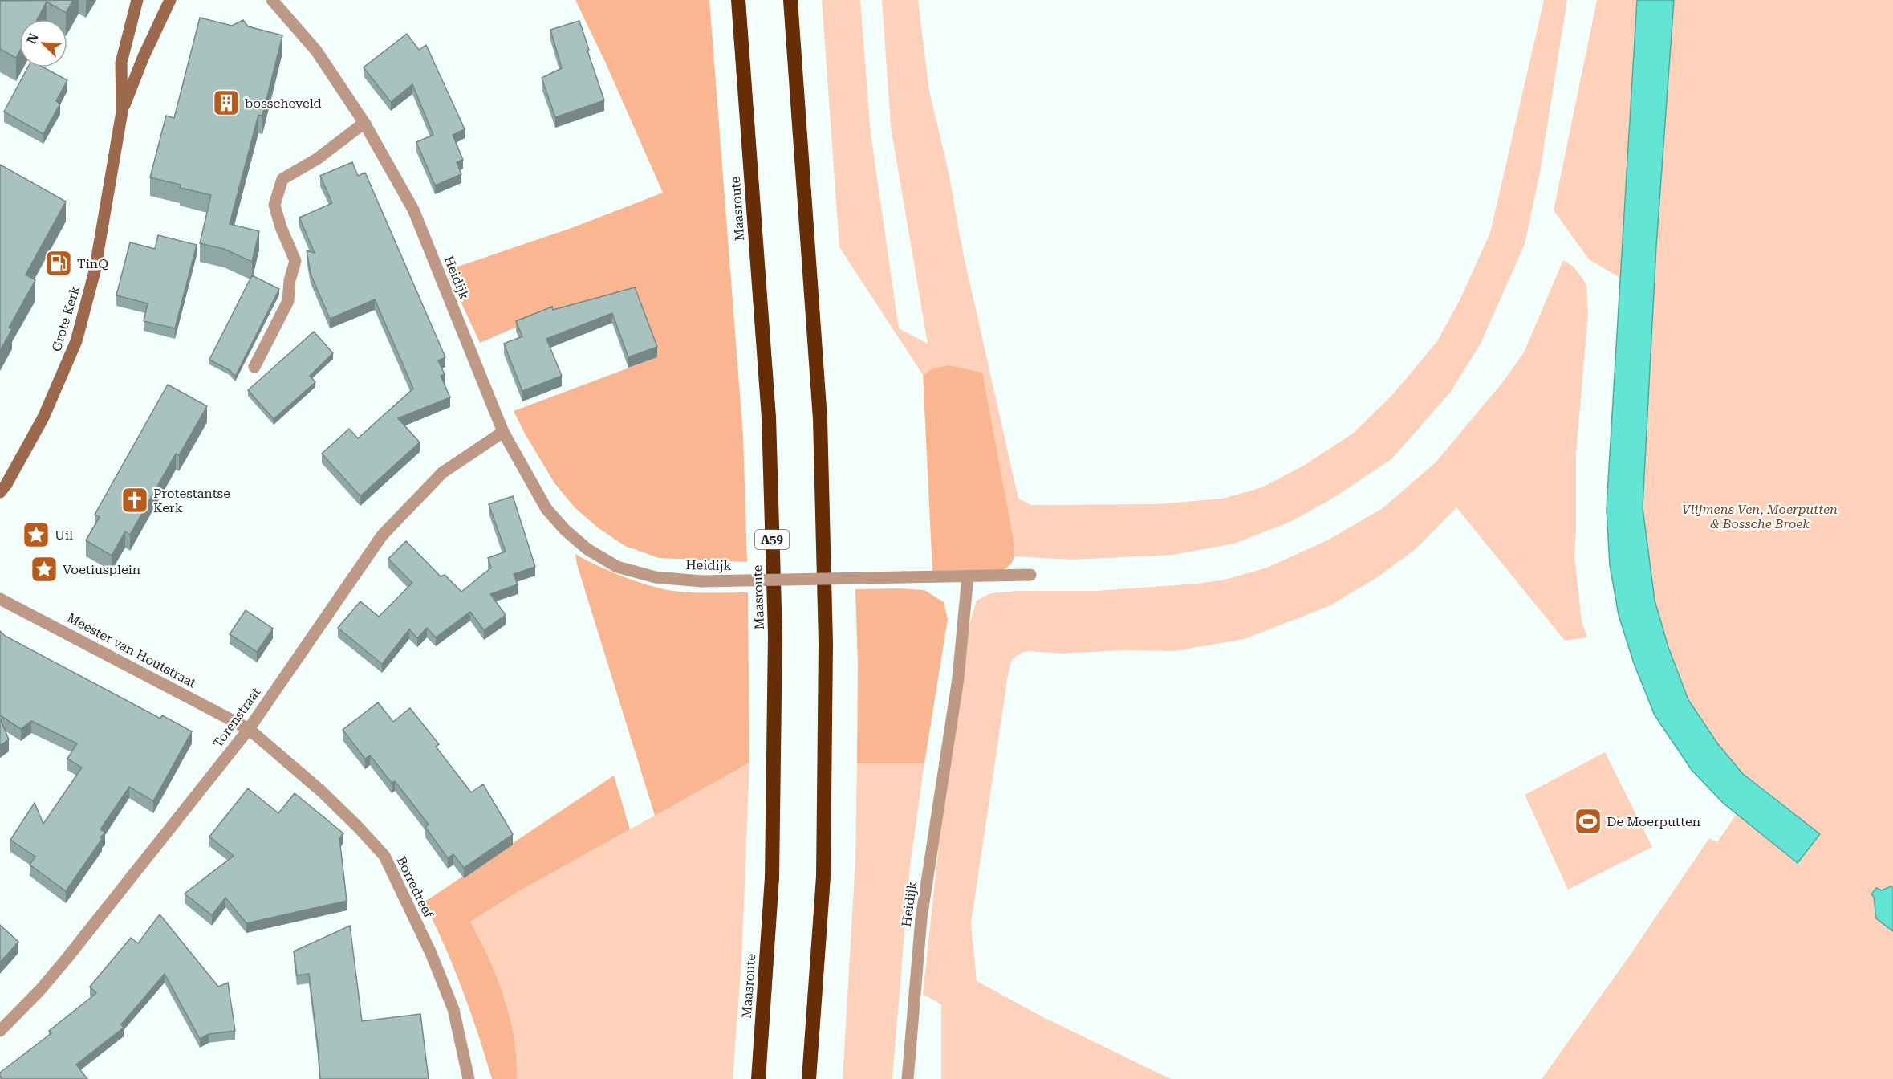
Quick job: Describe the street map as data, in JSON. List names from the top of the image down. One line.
{"streets":{"highway":["Maasroute","A59"],"main road":["Grote Kerk"],"street":["Heidijk","Meester van Houtstraat","Torenstraat","Borredreef"]},"crossings":[["Heidijk","Torenstraat"],["Meester van Houtstraat","Torenstraat"],["Meester van Houtstraat","Borredreef"],["Torenstraat","Borredreef"]],"parks":["Vlijmens Ven, Moerputten & Bossche Broek"],"places":{"building":["bosscheveld"],"fuel station":["TinQ"],"church":["Protestantse Kerk"],"place":["Uil","Voetiusplein"],"sports":["De Moerputten"]},"north":"top left"}
